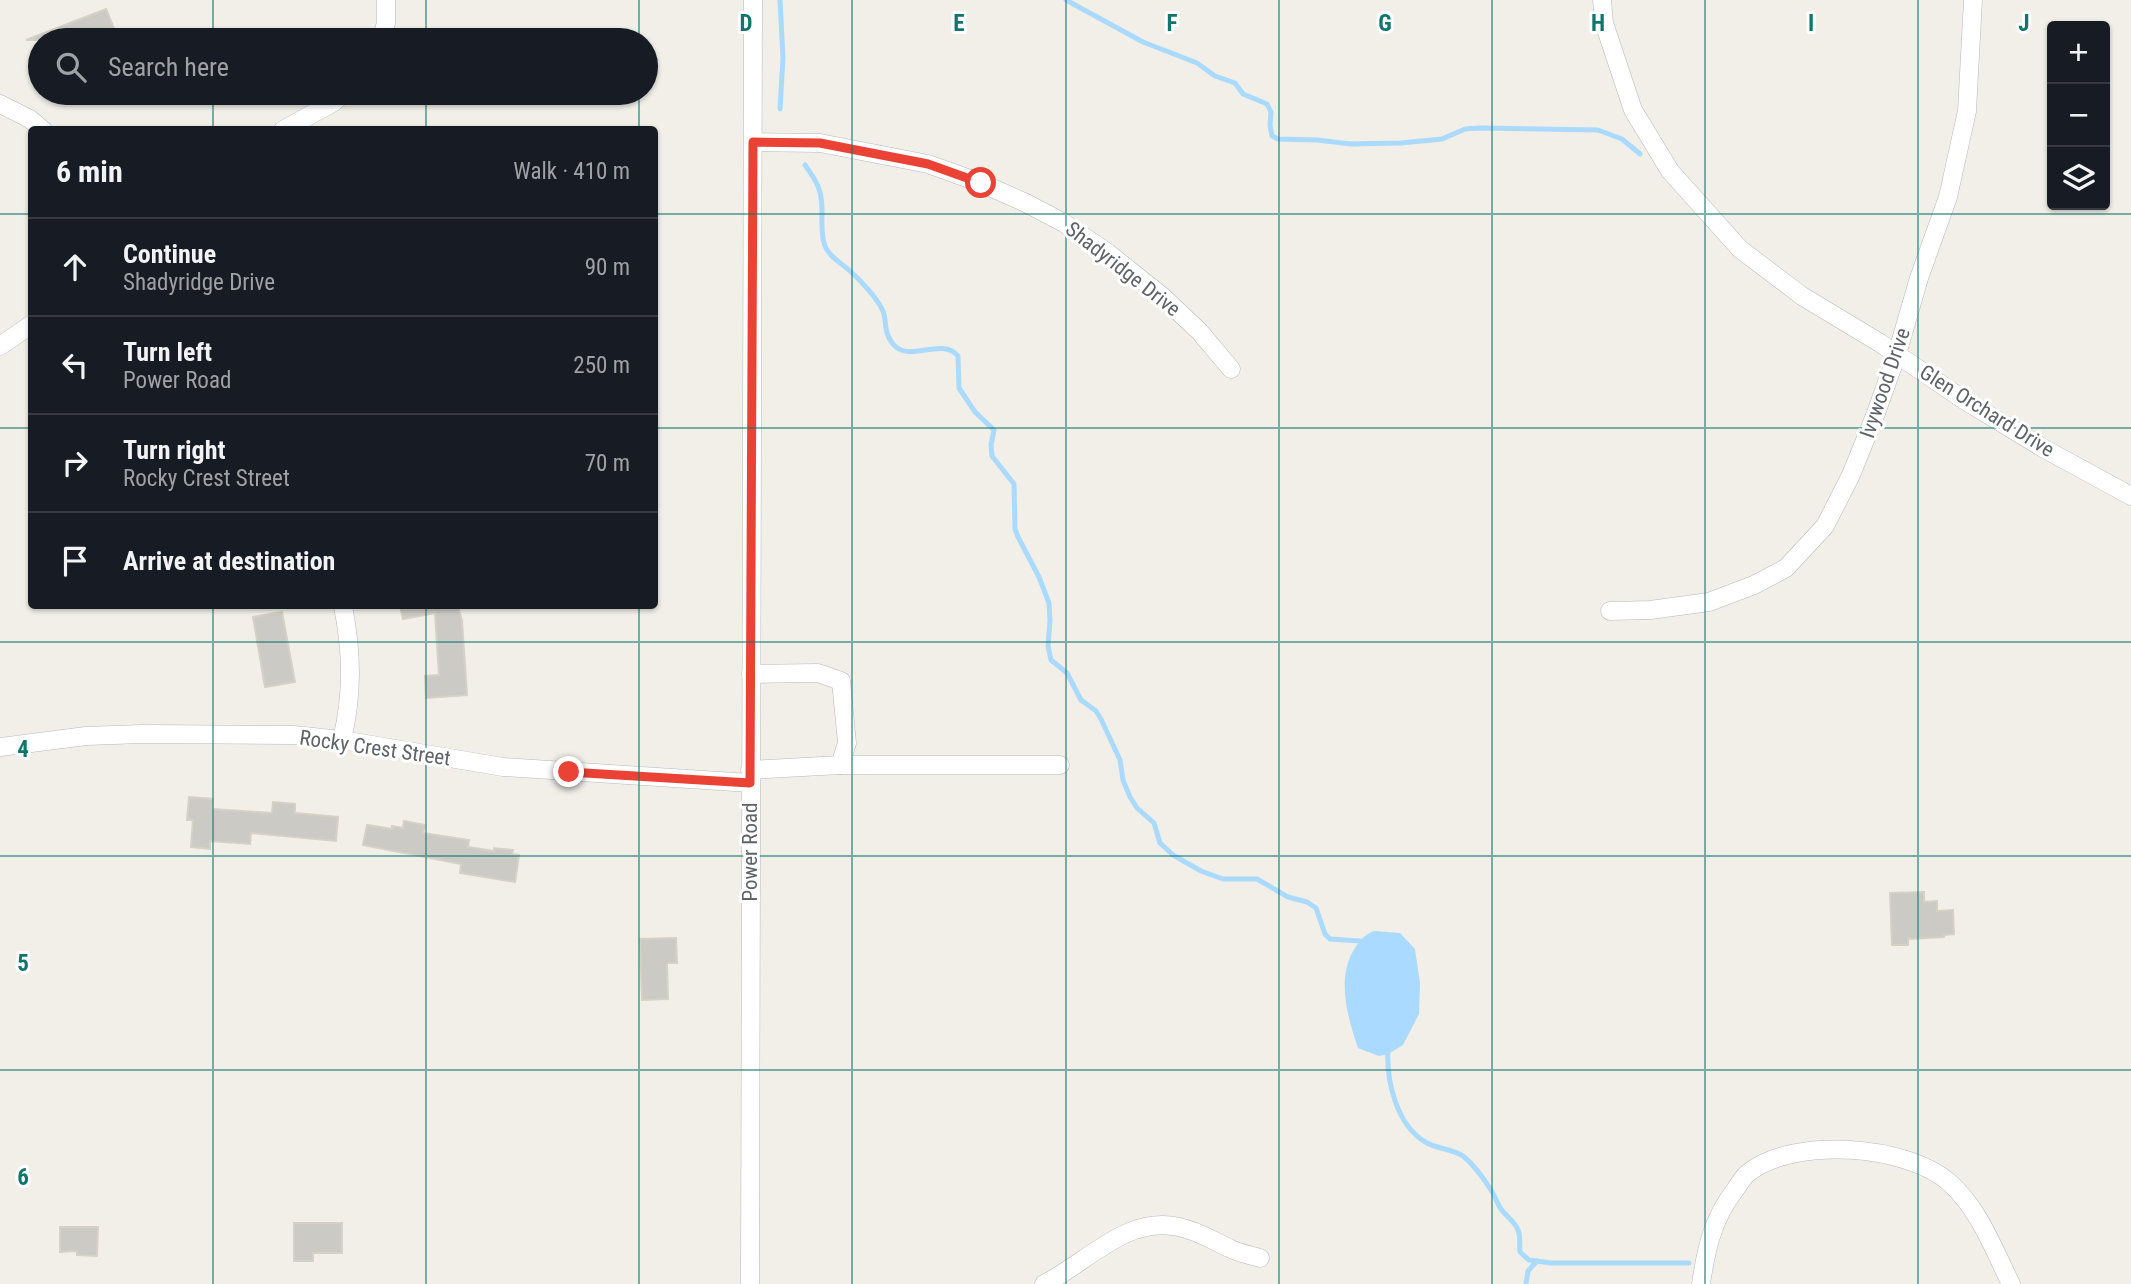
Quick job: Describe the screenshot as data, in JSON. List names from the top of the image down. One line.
{"streets":{"street":["Shadyridge Drive","Ivywood Drive","Glen Orchard Drive","Rocky Crest Street","Power Road"]},"crossings":[["Shadyridge Drive","Power Road"],["Ivywood Drive","Glen Orchard Drive"],["Rocky Crest Street","Power Road"]],"page":{"map_buttons":["+","−"],"search":"Search here","heading":["6 min","Walk · 410 m"],"list":[["Continue","Shadyridge Drive","90 m"],["Turn left","Power Road","250 m"],["Turn right","Rocky Crest Street","70 m"],"Arrive at destination"]},"grid":{"columns":["D","E","F","G","H","I","J"],"rows":["4","5","6"]}}
